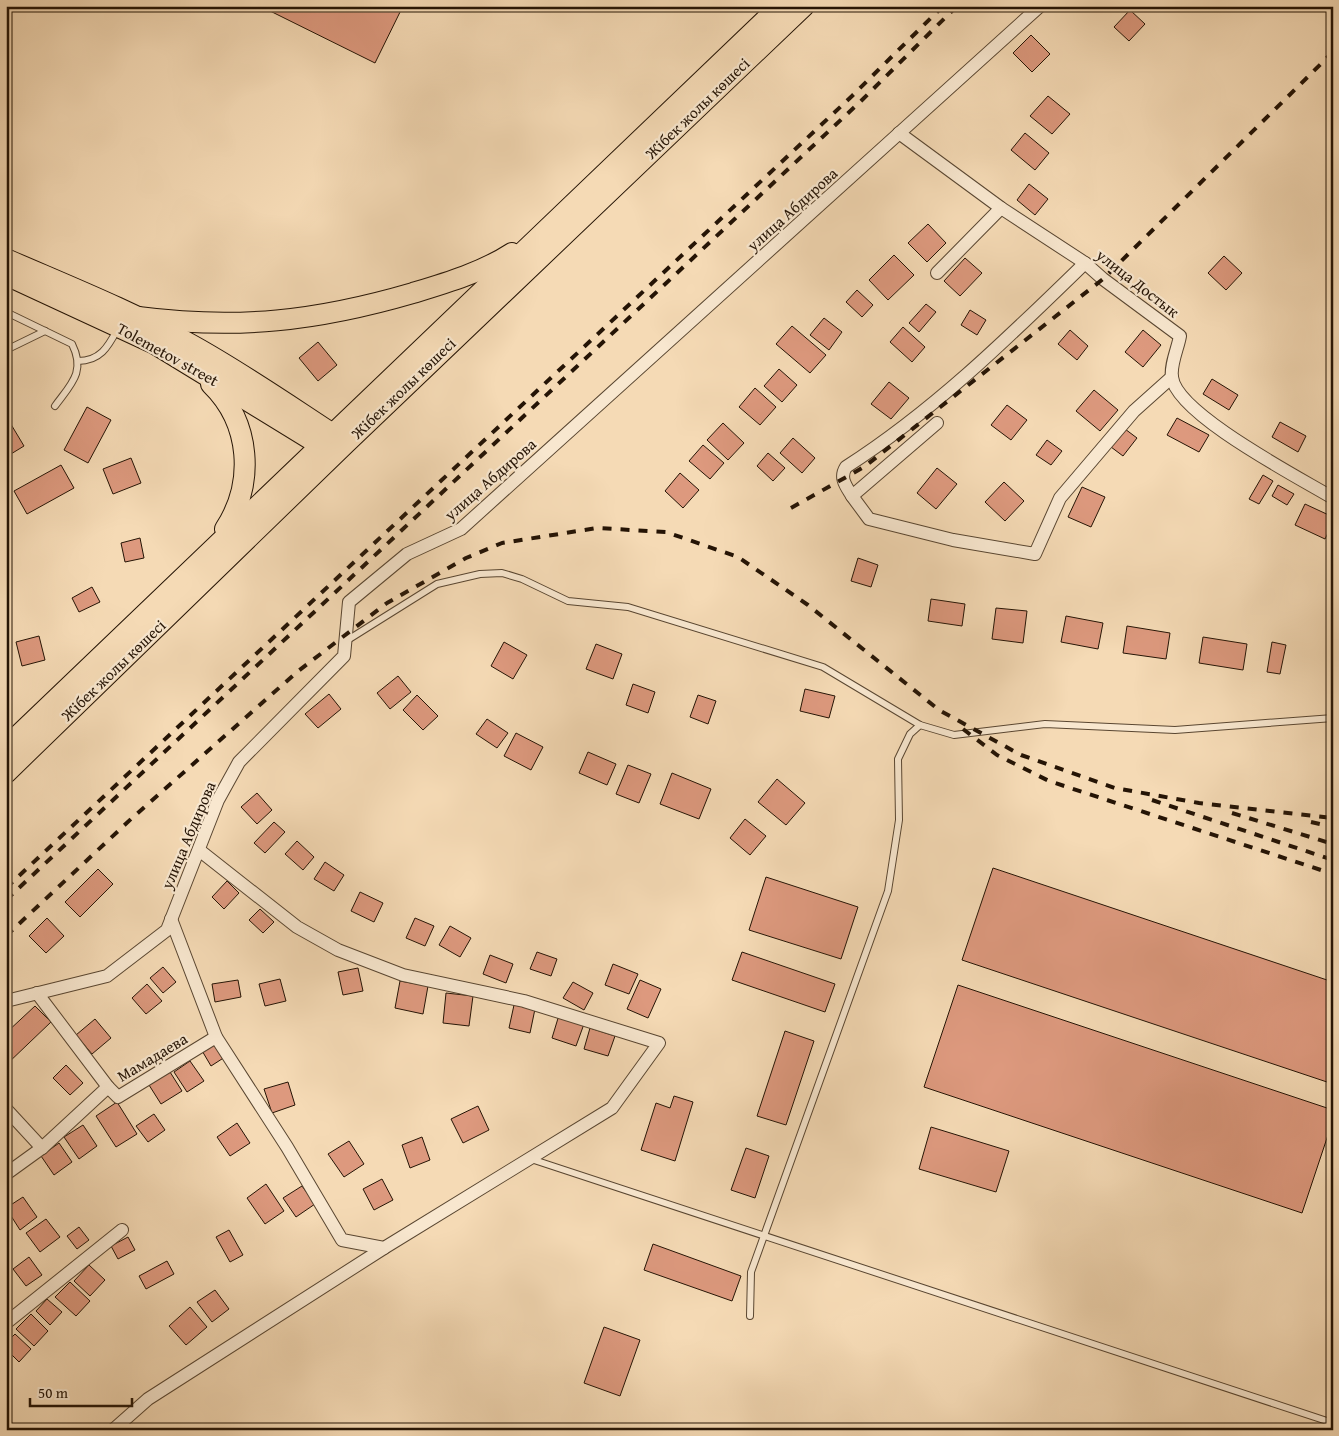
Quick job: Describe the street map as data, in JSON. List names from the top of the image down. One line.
{"streets":{"main road":["Жібек жолы көшесі","Tolemetov street"],"street":["улица Абдирова","улица Достык","Мамадаева"]},"crossings":[["Жібек жолы көшесі","Tolemetov street"],["улица Абдирова","улица Достык"],["улица Абдирова","Мамадаева"]],"scale_bar":"50 m"}
